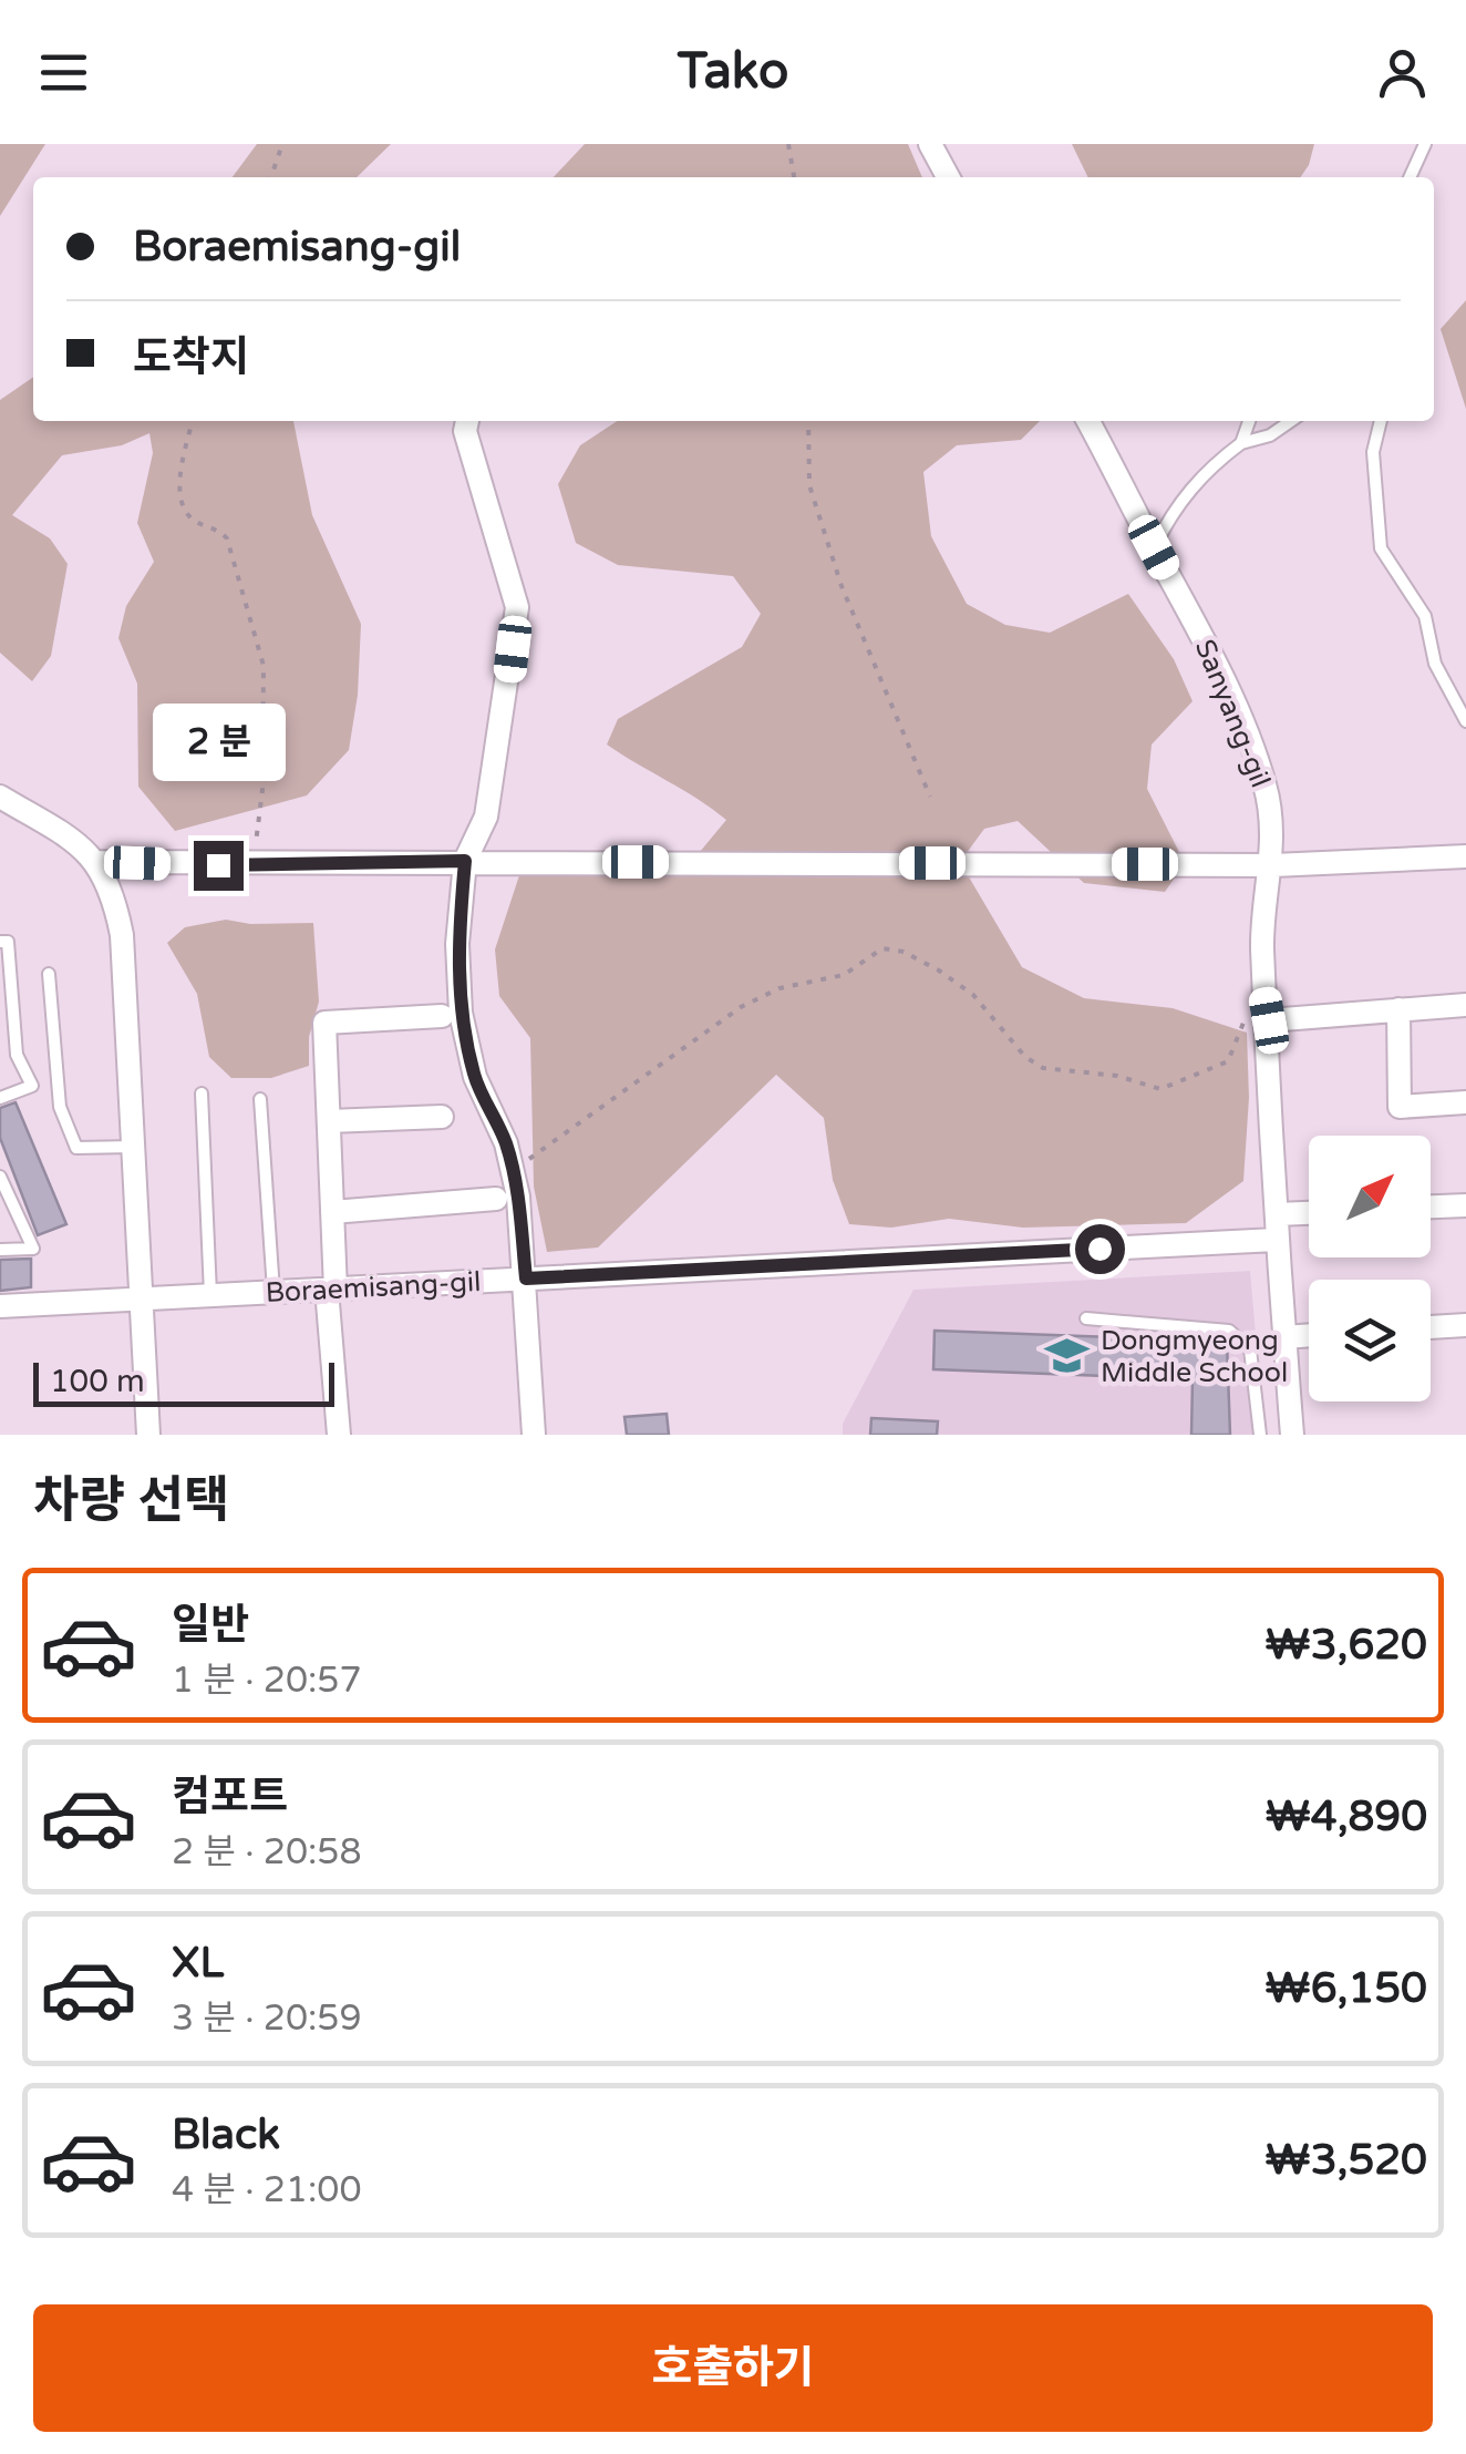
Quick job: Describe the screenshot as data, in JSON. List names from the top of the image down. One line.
{"streets":{"street":["Sanyang-gil","Boraemisang-gil"]},"crossings":[["Sanyang-gil","Boraemisang-gil"]],"places":{"school or university":["Dongmyeong Middle School"]},"scale_bar":"100 m","north":"top right","page":{"header":"Tako","banner":["Boraemisang-gil","도착지"],"bubble":"2 분","scale":"100 m","heading":"차량 선택","list":[{"name":"일반","note":"1 분 · 20:57","value":"₩3,620"},{"name":"컴포트","note":"2 분 · 20:58","value":"₩4,890"},{"name":"XL","note":"3 분 · 20:59","value":"₩6,150"},{"name":"Black","note":"4 분 · 21:00","value":"₩3,520"}],"buttons":"호출하기"}}
